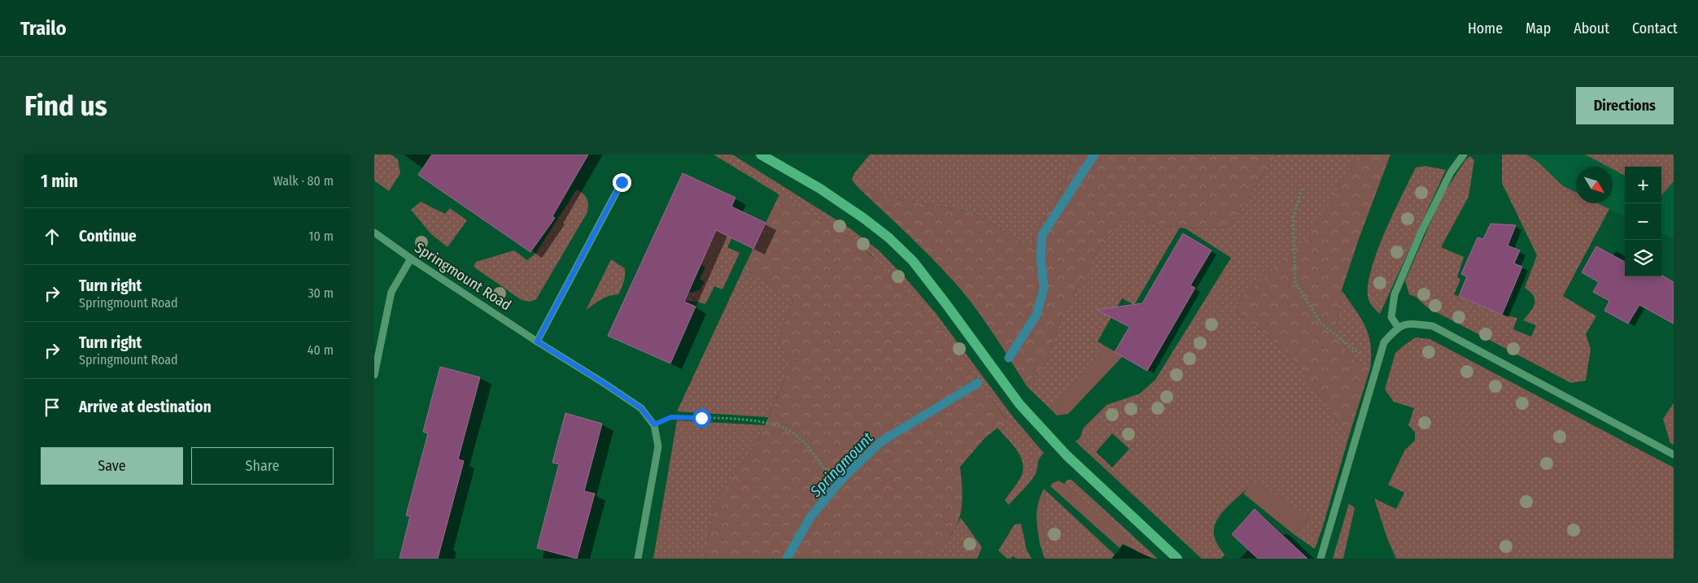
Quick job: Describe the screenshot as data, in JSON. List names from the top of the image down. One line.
{"streets":{"street":["Springmount Road"]},"water":["Springmount"],"north":"bottom right","page":{"header":"Trailo","nav":["Home","Map","About","Contact"],"buttons":["Directions",["Save","Share"]],"title":"Find us","heading":["1 min","Walk · 80 m"],"map_buttons":["+","−"],"list":[["Continue","10 m"],["Turn right","Springmount Road","30 m"],["Turn right","Springmount Road","40 m"],"Arrive at destination"]}}
